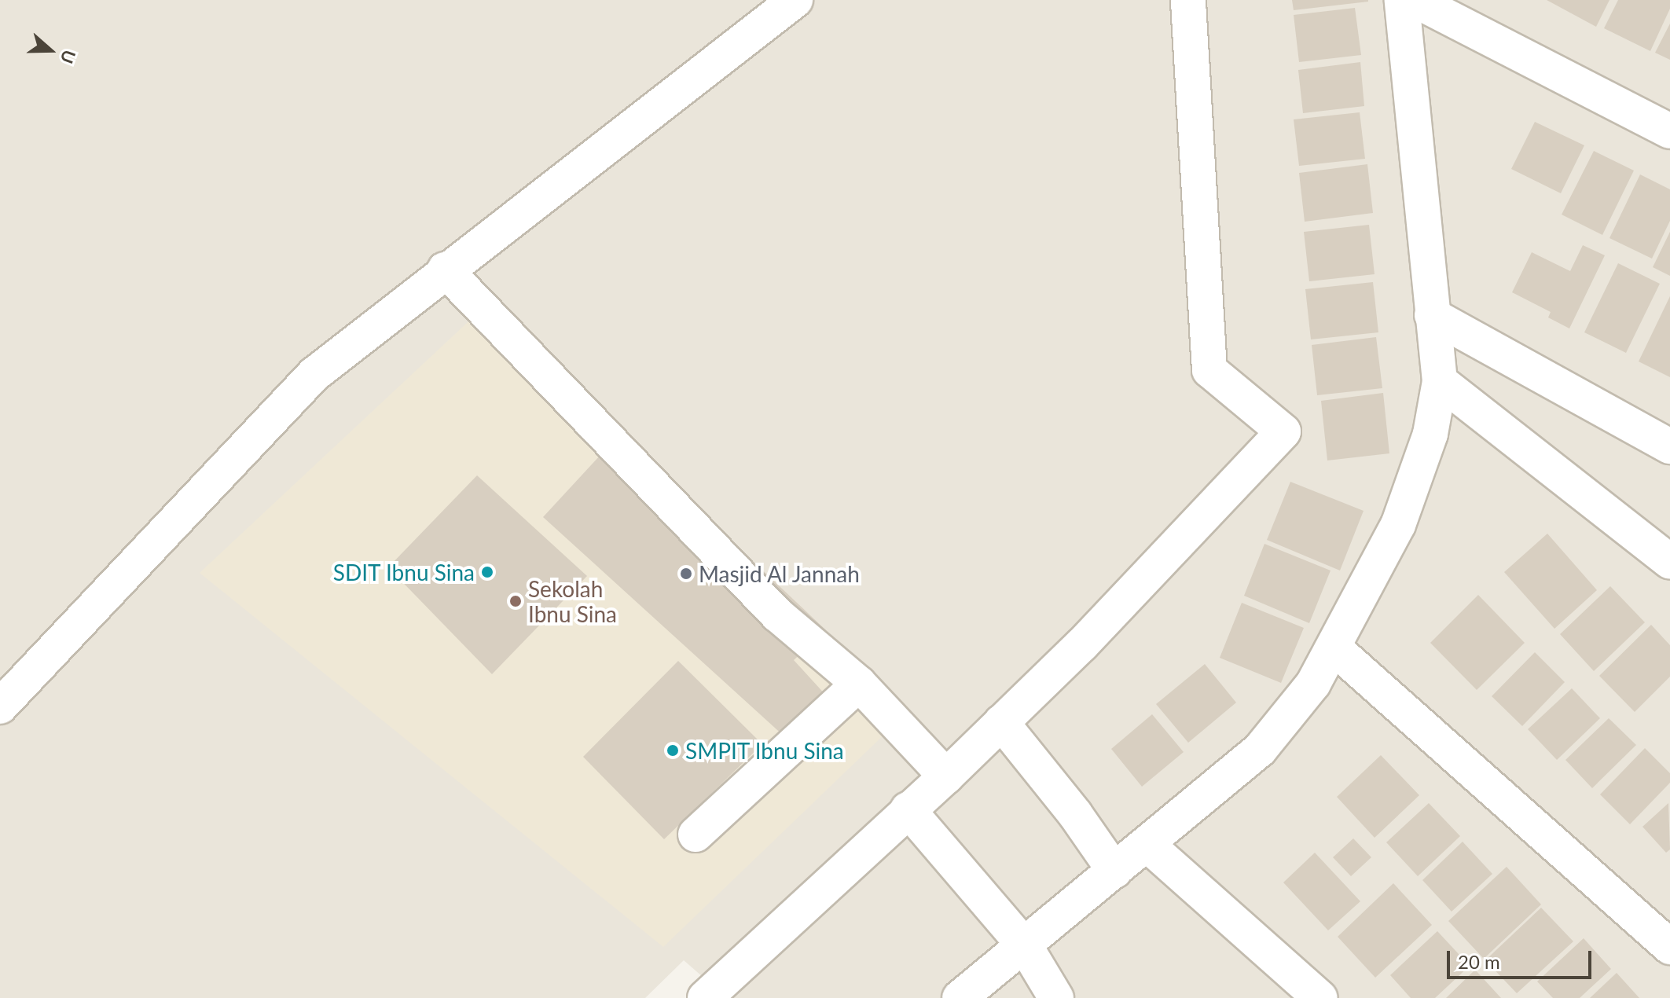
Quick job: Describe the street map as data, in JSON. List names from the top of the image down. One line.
{"places":["SDIT Ibnu Sina","Masjid Al Jannah","Sekolah Ibnu Sina","SMPIT Ibnu Sina"],"scale_bar":"20 m","north":"right"}
